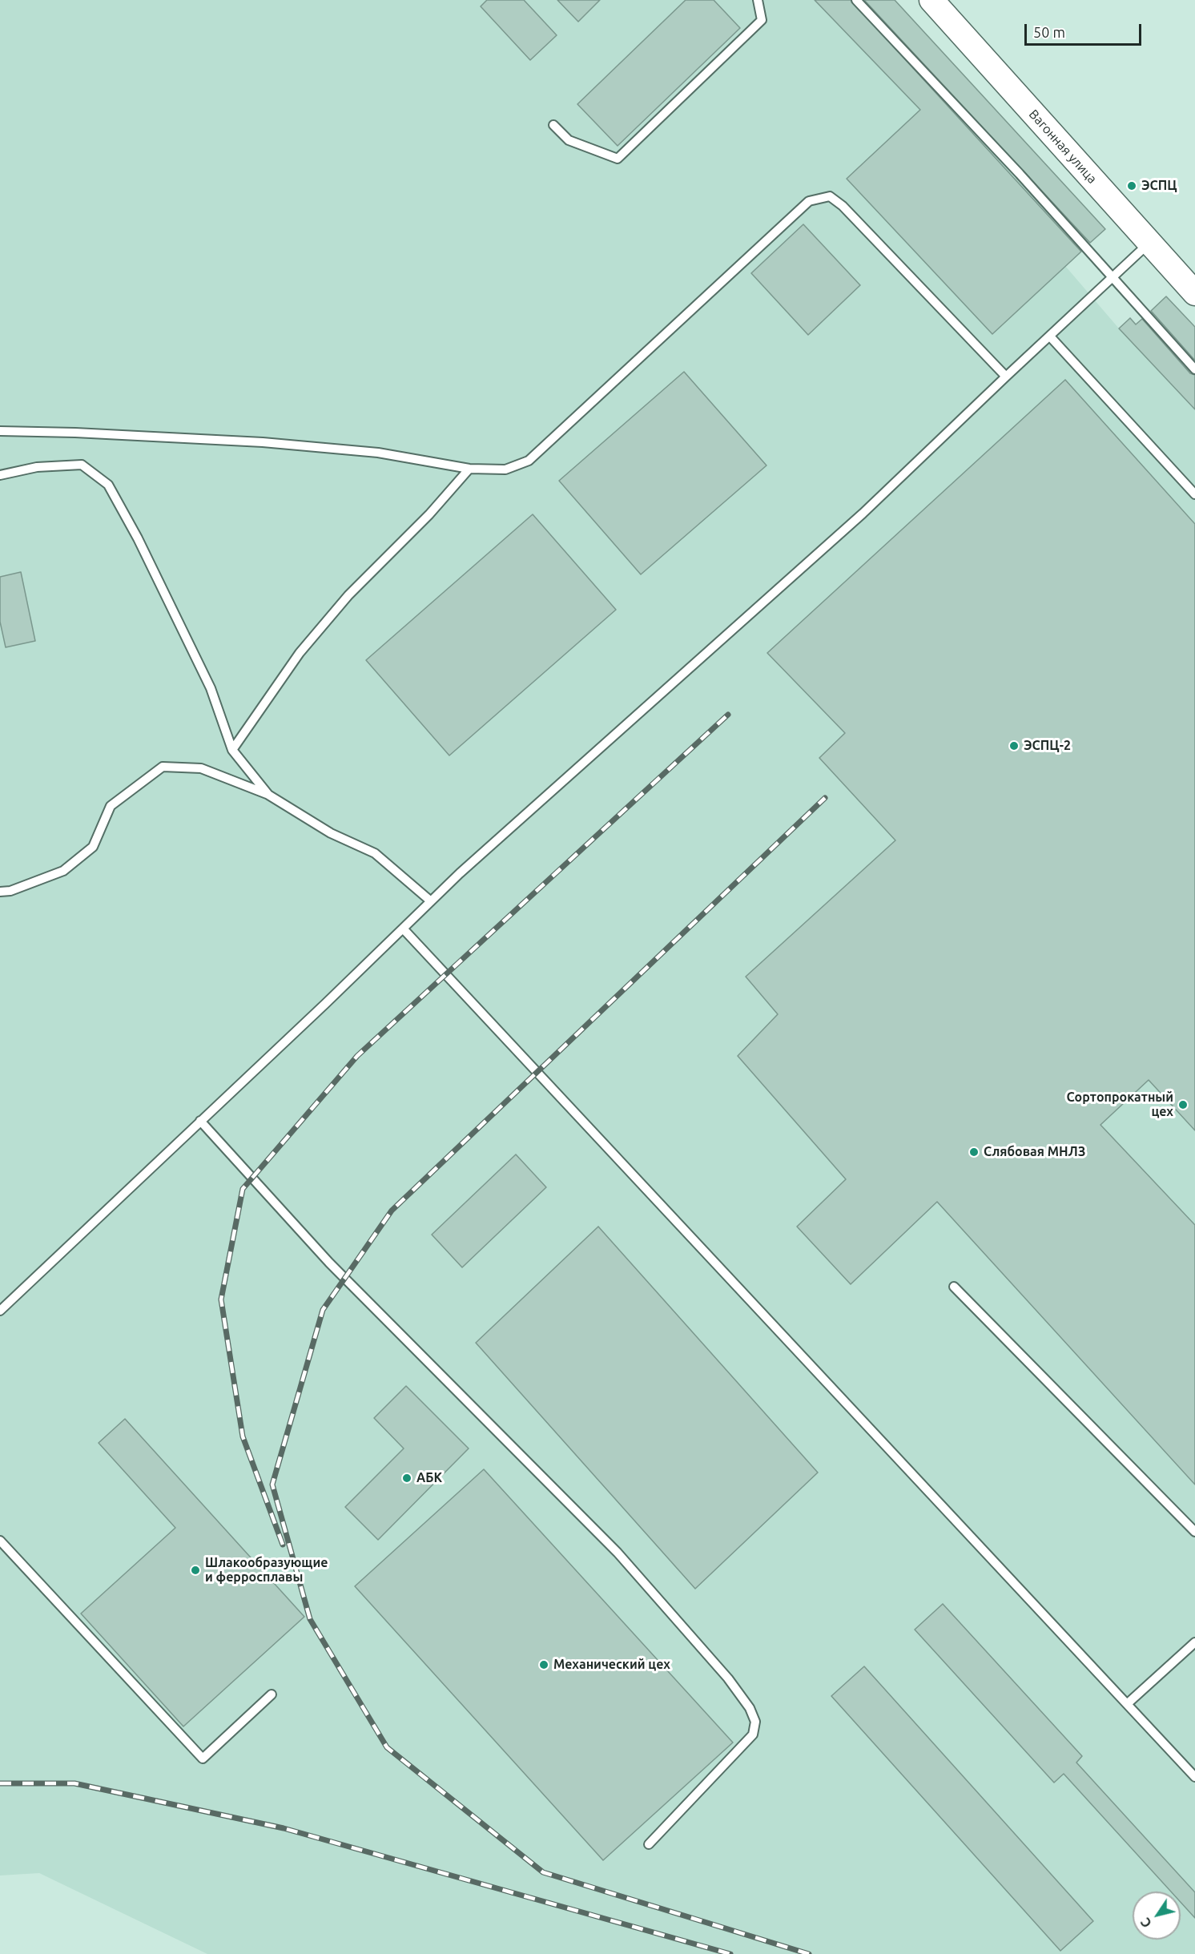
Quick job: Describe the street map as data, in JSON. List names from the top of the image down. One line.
{"streets":{"street":["Вагонная улица"]},"places":["ЭСПЦ","ЭСПЦ-2","Сортопрокатный цех","Слябовая МНЛЗ","АБК","Шлакообразующие и ферросплавы","Механический цех"],"scale_bar":"50 m","north":"bottom left"}
